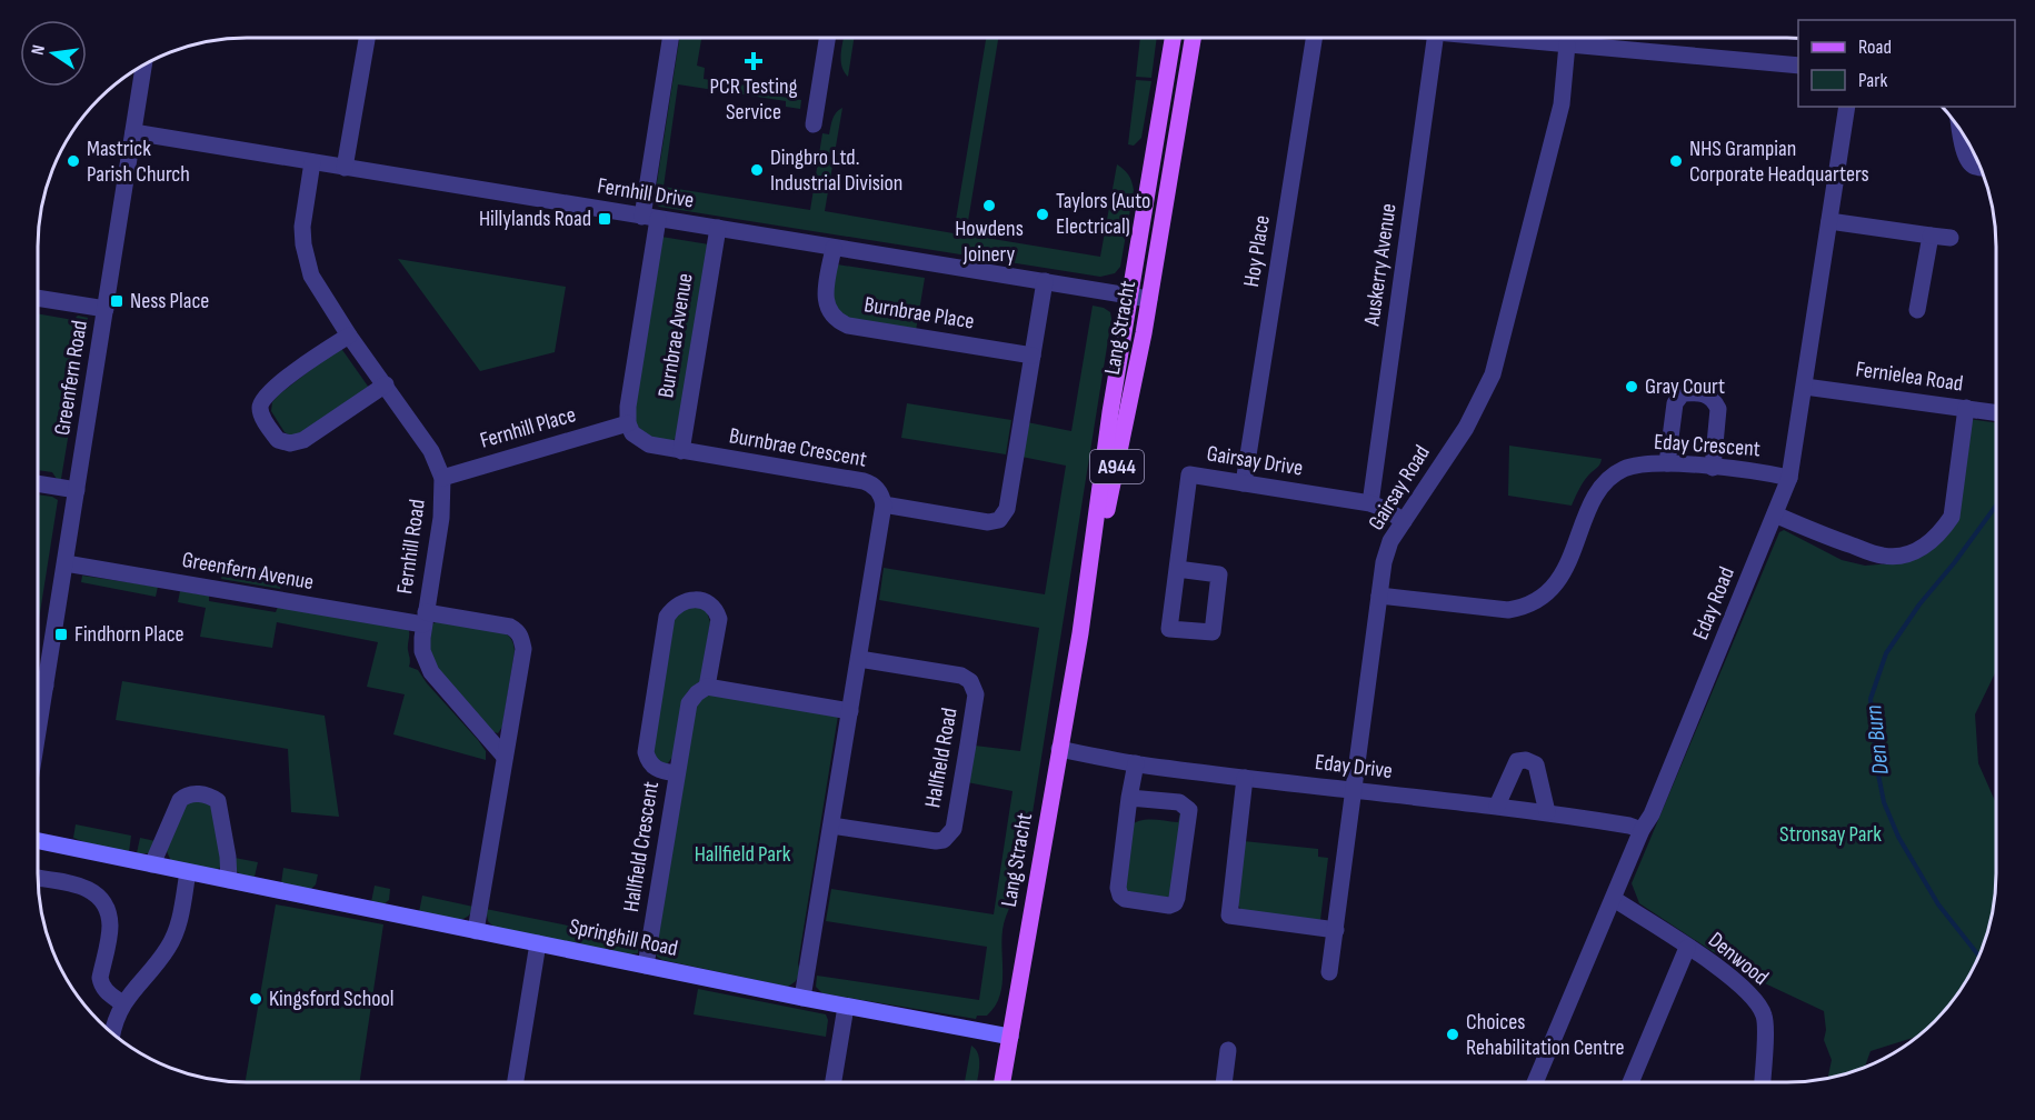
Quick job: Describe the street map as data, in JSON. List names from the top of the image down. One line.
{"streets":{"main road":["Lang Stracht","A944"],"street":["Fernhill Drive","Hoy Place","Auskerry Avenue","Burnbrae Place","Burnbrae Avenue","Fernielea Road","Greenfern Road","Fernhill Place","Eday Crescent","Burnbrae Crescent","Gairsay Drive","Gairsay Road","Fernhill Road","Greenfern Avenue","Eday Road","Hallfield Road","Eday Drive","Hallfield Crescent","Springhill Road","Denwood"]},"crossings":[["Fernhill Drive","Burnbrae Place"],["Fernhill Drive","Lang Stracht"],["Fernhill Drive","Burnbrae Avenue"],["Fernhill Drive","Greenfern Road"],["Fernhill Drive","Fernhill Road"],["Hoy Place","Gairsay Drive"],["Auskerry Avenue","Gairsay Drive"],["Lang Stracht","Eday Drive"],["Lang Stracht","Springhill Road"],["Burnbrae Avenue","Burnbrae Crescent"],["Fernielea Road","Eday Road"],["Greenfern Road","Greenfern Avenue"],["Fernhill Place","Burnbrae Crescent"],["Fernhill Place","Fernhill Road"],["Eday Crescent","Gairsay Road"],["Eday Crescent","Eday Road"],["Gairsay Drive","Gairsay Road"],["Gairsay Road","Eday Drive"],["Fernhill Road","Greenfern Avenue"],["Fernhill Road","Springhill Road"],["Eday Road","Eday Drive"],["Eday Road","Denwood"],["Hallfield Crescent","Springhill Road"]],"water":["Den Burn"],"parks":["Stronsay Park","Hallfield Park"],"places":{"health":["PCR Testing Service"],"other":["Mastrick Parish Church","NHS Grampian Corporate Headquarters","Dingbro Ltd. Industrial Division","Howdens Joinery","Taylors (Auto Electrical)","Gray Court","Kingsford School","Choices Rehabilitation Centre"],"transit":["Hillylands Road","Ness Place","Findhorn Place"]},"legend":["Road","Park"],"north":"left"}
